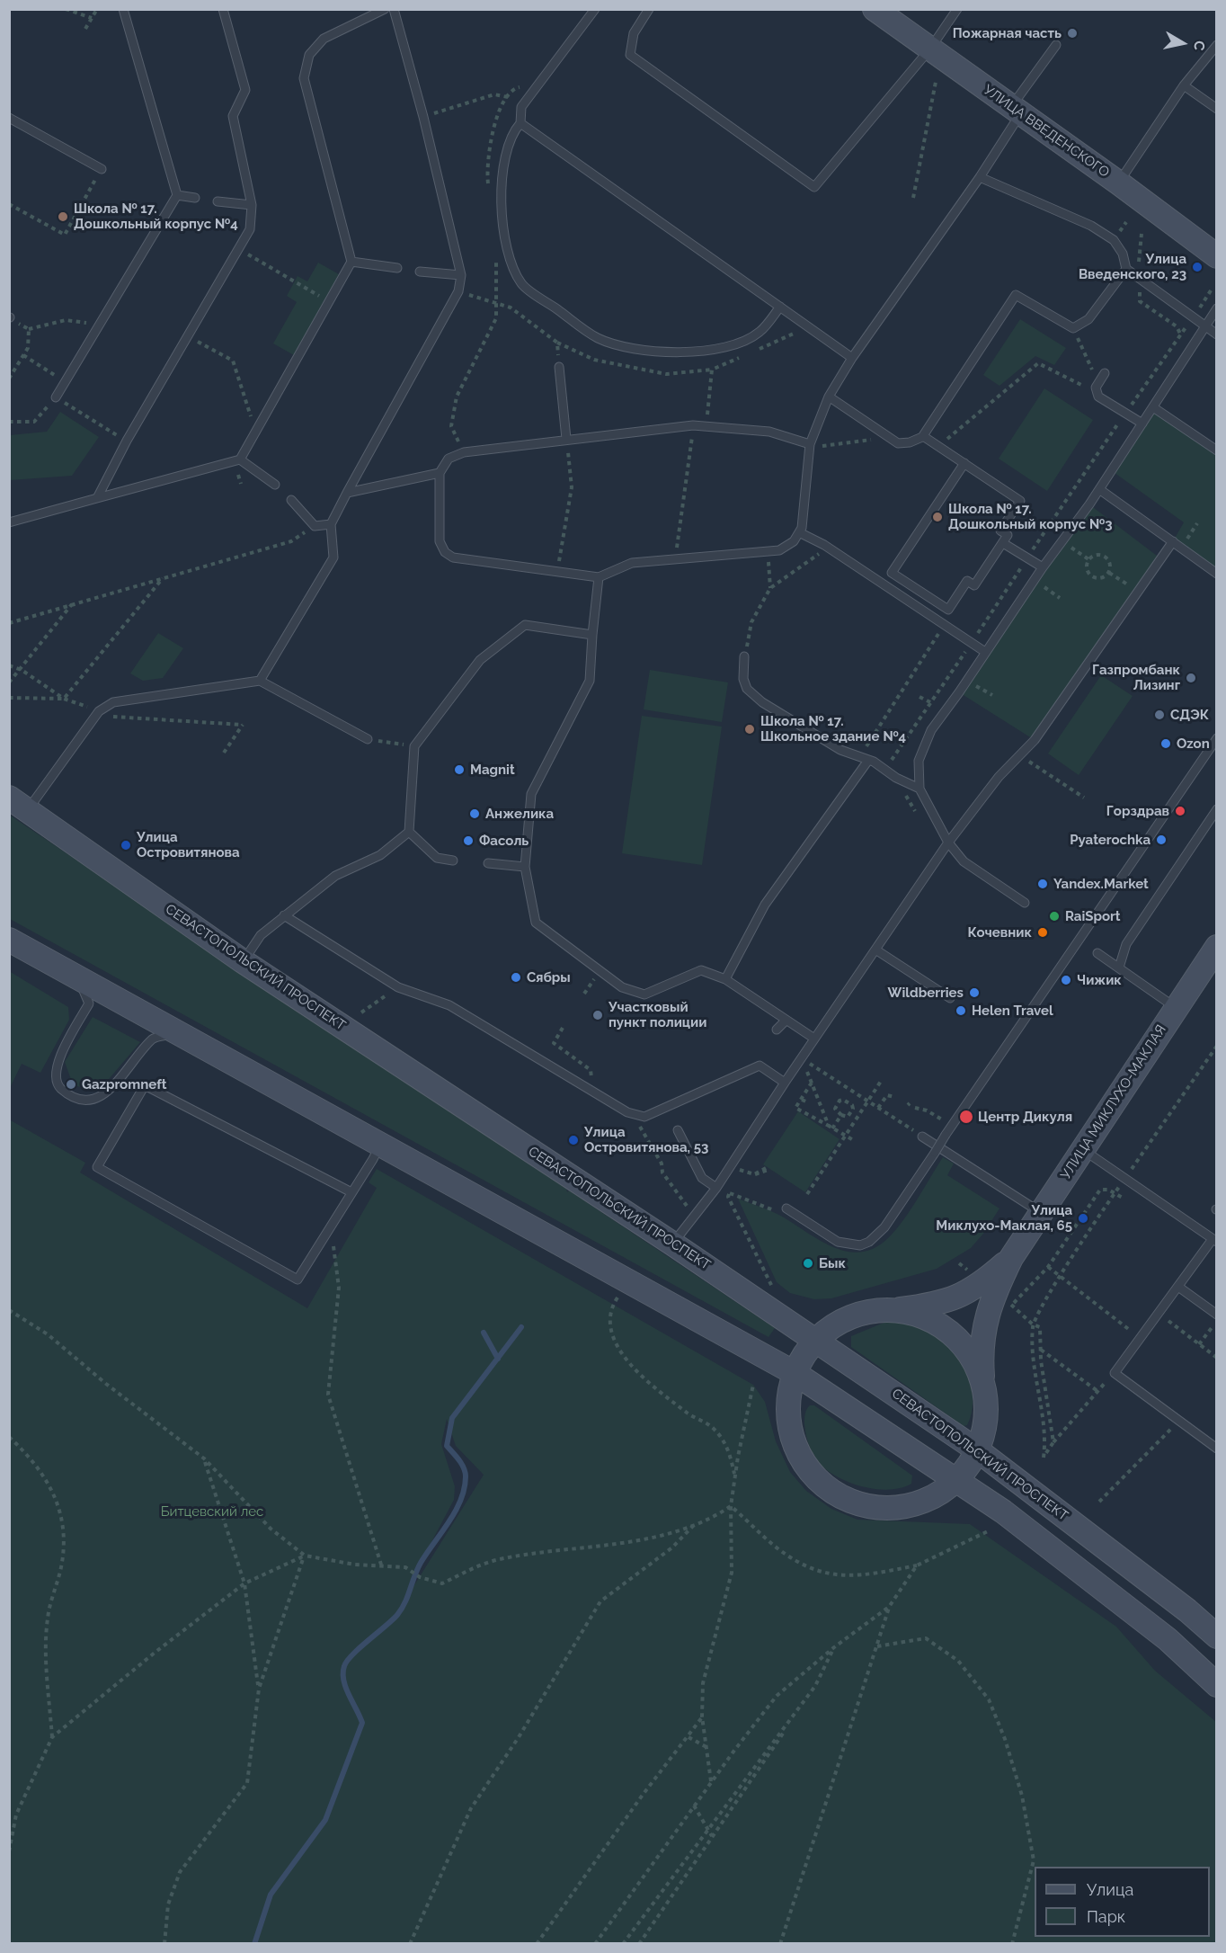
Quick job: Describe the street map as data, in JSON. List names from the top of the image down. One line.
{"streets":{"main road":["УЛИЦА ВВЕДЕНСКОГО","СЕВАСТОПОЛЬСКИЙ ПРОСПЕКТ","УЛИЦА МИКЛУХО-МАКЛАЯ"]},"crossings":[["СЕВАСТОПОЛЬСКИЙ ПРОСПЕКТ","УЛИЦА МИКЛУХО-МАКЛАЯ"]],"parks":["Битцевский лес"],"places":["Пожарная часть","Школа № 17. Дошкольный корпус №4","Улица Введенского, 23","Школа № 17. Дошкольный корпус №3","Газпромбанк Лизинг","СДЭК","Школа № 17. Школьное здание №4","Ozon","Magnit","Горздрав","Анжелика","Pyaterochka","Фасоль","Улица Островитянова","Yandex.Market","RaiSport","Кочевник","Сябры","Чижик","Wildberries","Helen Travel","Участковый пункт полиции","Gazpromneft","Центр Дикуля","Улица Островитянова, 53","Улица Миклухо-Маклая, 65","Бык"],"legend":["Улица","Парк"],"north":"right"}
